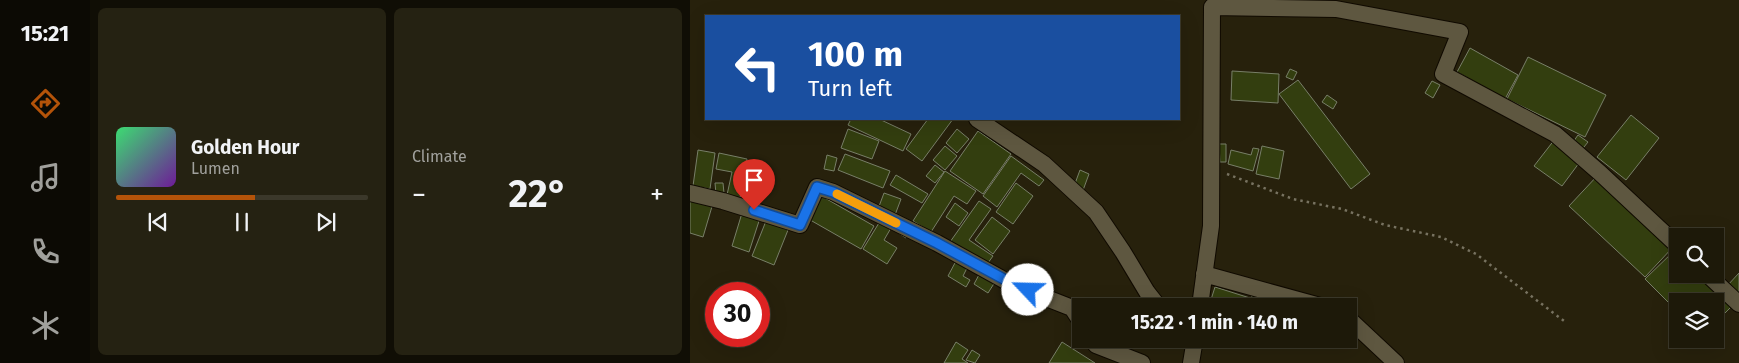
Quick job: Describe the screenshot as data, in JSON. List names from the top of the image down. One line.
{"page":{"tabs":"15:21","tile":"Climate","turn":["100 m","Turn left"],"song":["Golden Hour","Lumen"],"heat":["−","22°","+"],"limit":"30","trip":"15:22 · 1 min · 140 m"}}
